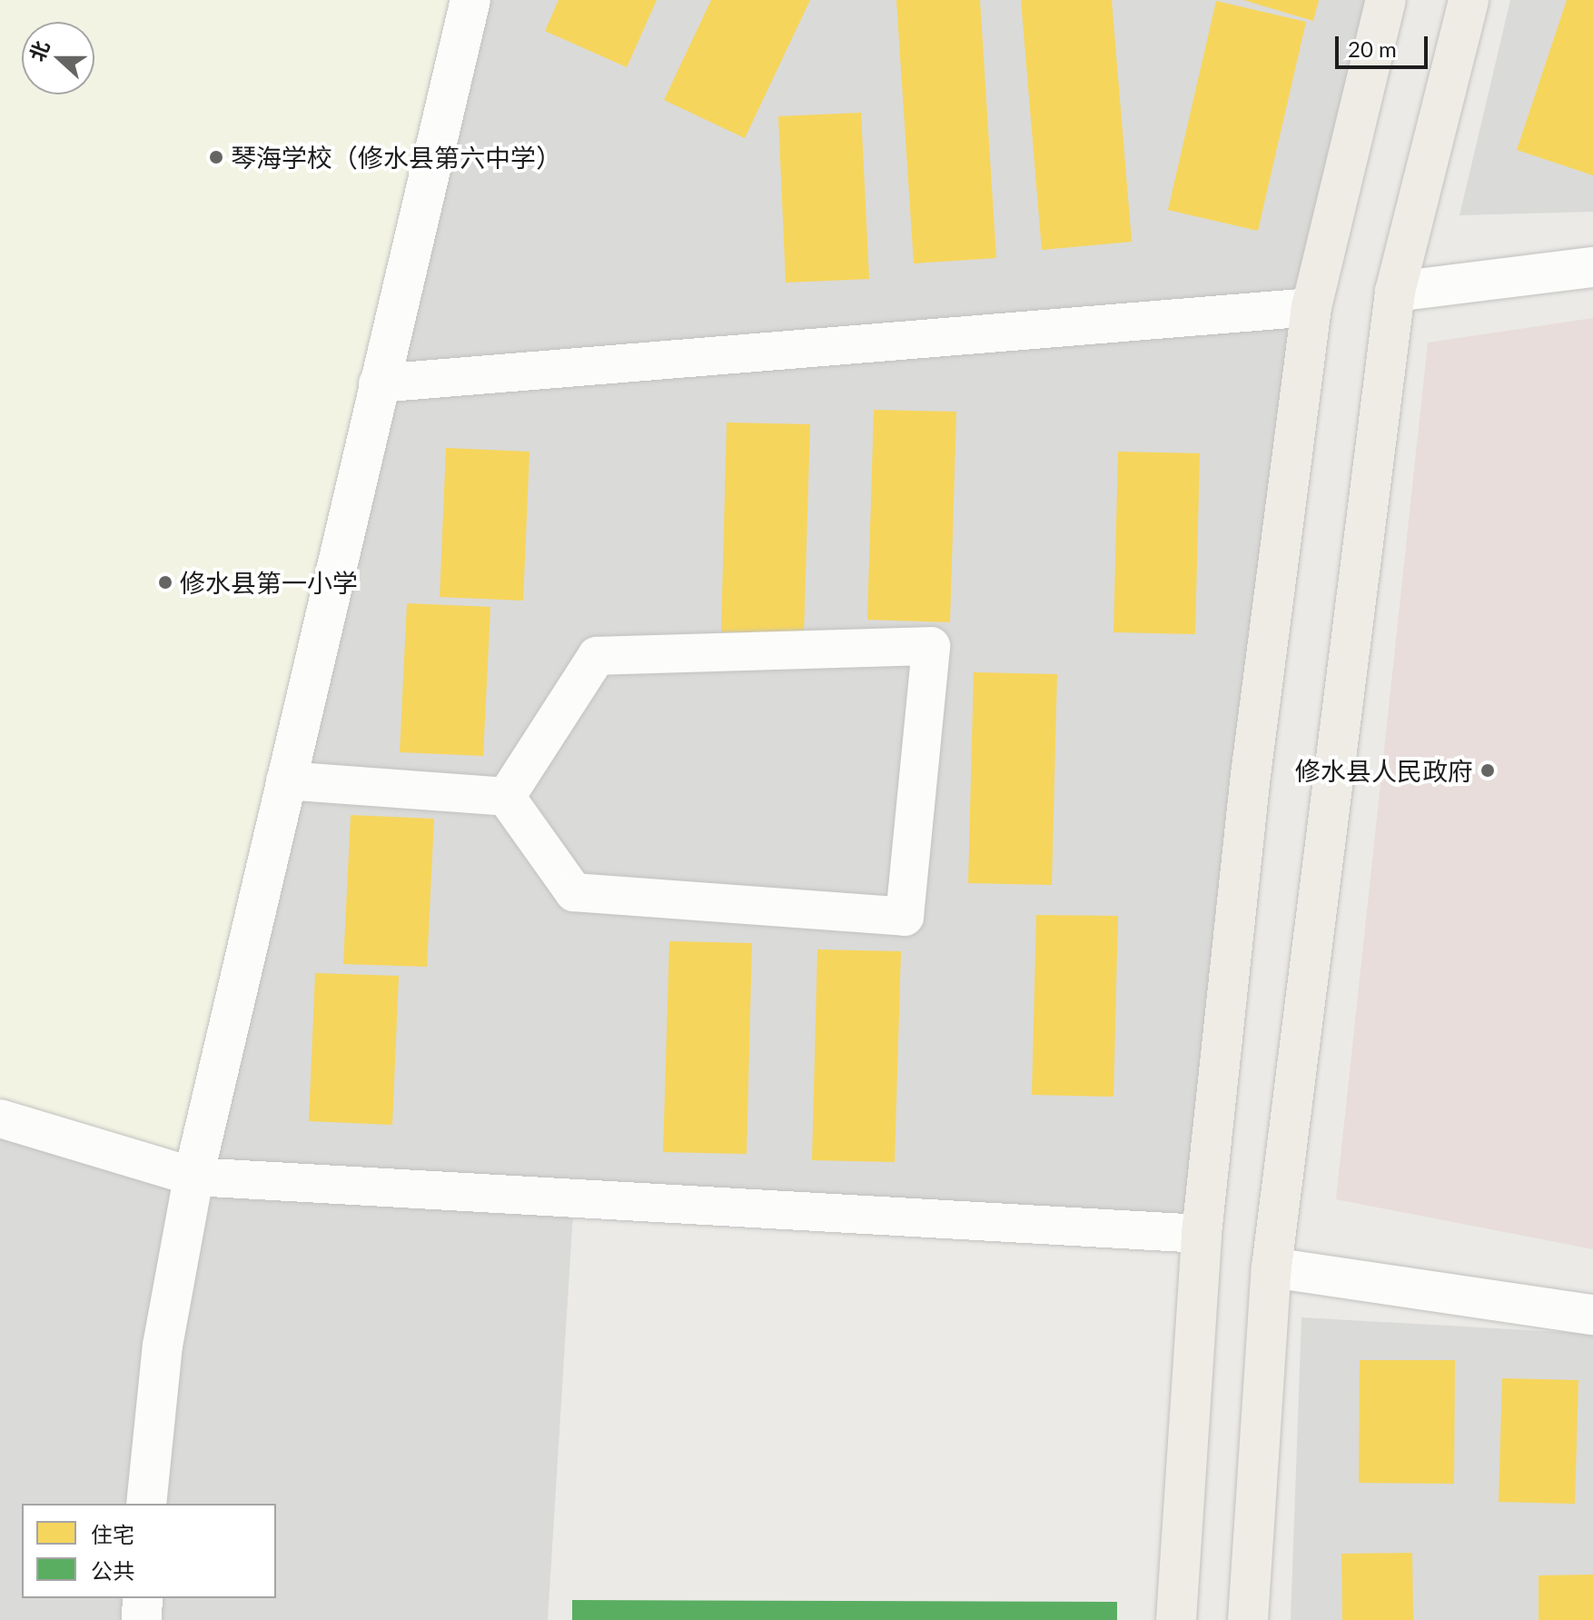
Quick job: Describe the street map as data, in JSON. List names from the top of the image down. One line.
{"places":["琴海学校（修水县第六中学）","修水县第一小学","修水县人民政府"],"legend":["住宅","公共"],"scale_bar":"20 m","north":"left"}
